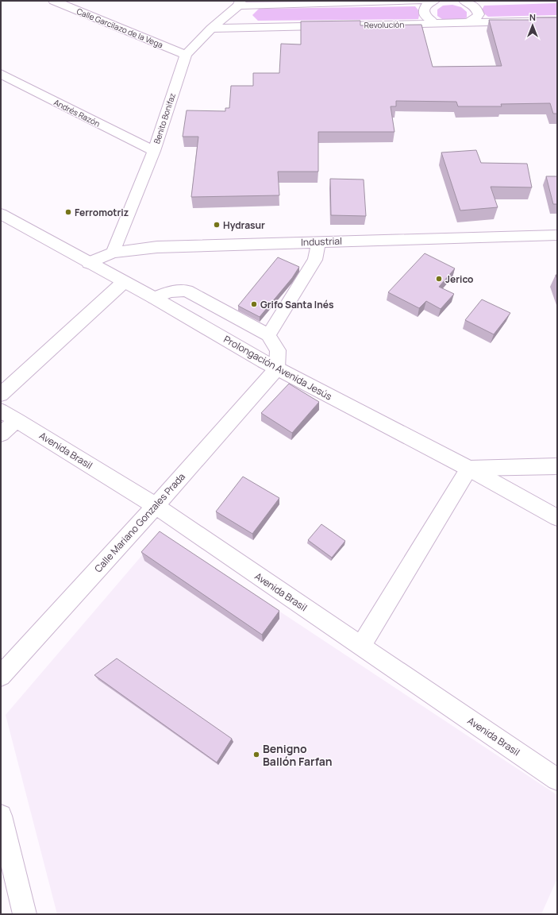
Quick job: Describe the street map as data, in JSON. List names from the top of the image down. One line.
{"streets":{"street":["Revolución","Calle Garcilazo de la Vega","Andrés Razón","Benito Bonifaz","Industrial","Prolongación Avenida Jesús","Avenida Brasil","Calle Mariano Gonzales Prada"]},"crossings":[["Revolución","Benito Bonifaz"],["Calle Garcilazo de la Vega","Benito Bonifaz"],["Andrés Razón","Benito Bonifaz"],["Benito Bonifaz","Industrial"],["Industrial","Prolongación Avenida Jesús"],["Prolongación Avenida Jesús","Calle Mariano Gonzales Prada"],["Avenida Brasil","Calle Mariano Gonzales Prada"]],"places":["Ferromotriz","Hydrasur","Jerico","Grifo Santa Inés","Benigno Ballón Farfan"],"north":"top"}
